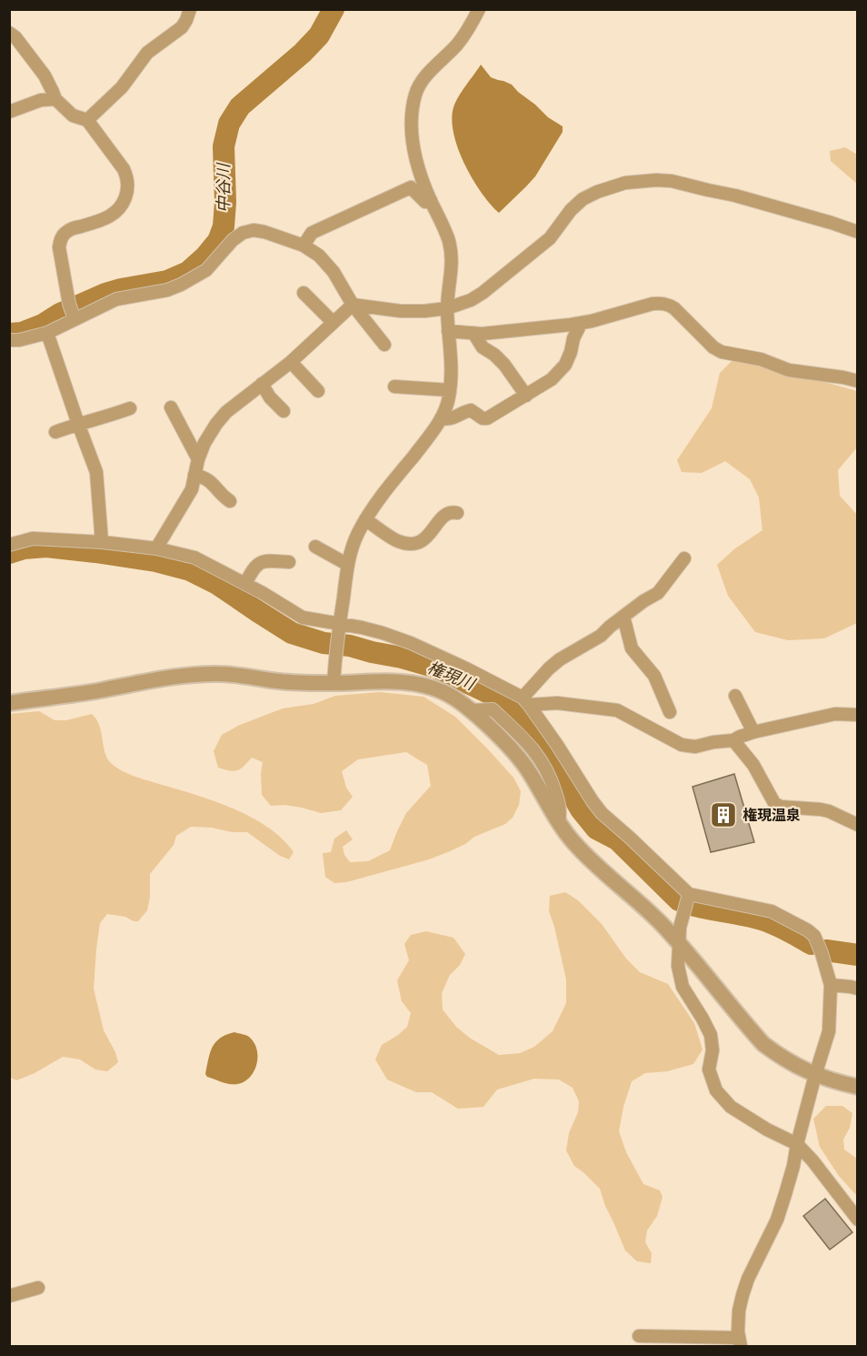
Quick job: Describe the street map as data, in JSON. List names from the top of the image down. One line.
{"water":["中谷川","権現川"],"places":{"building":["権現温泉"]}}
